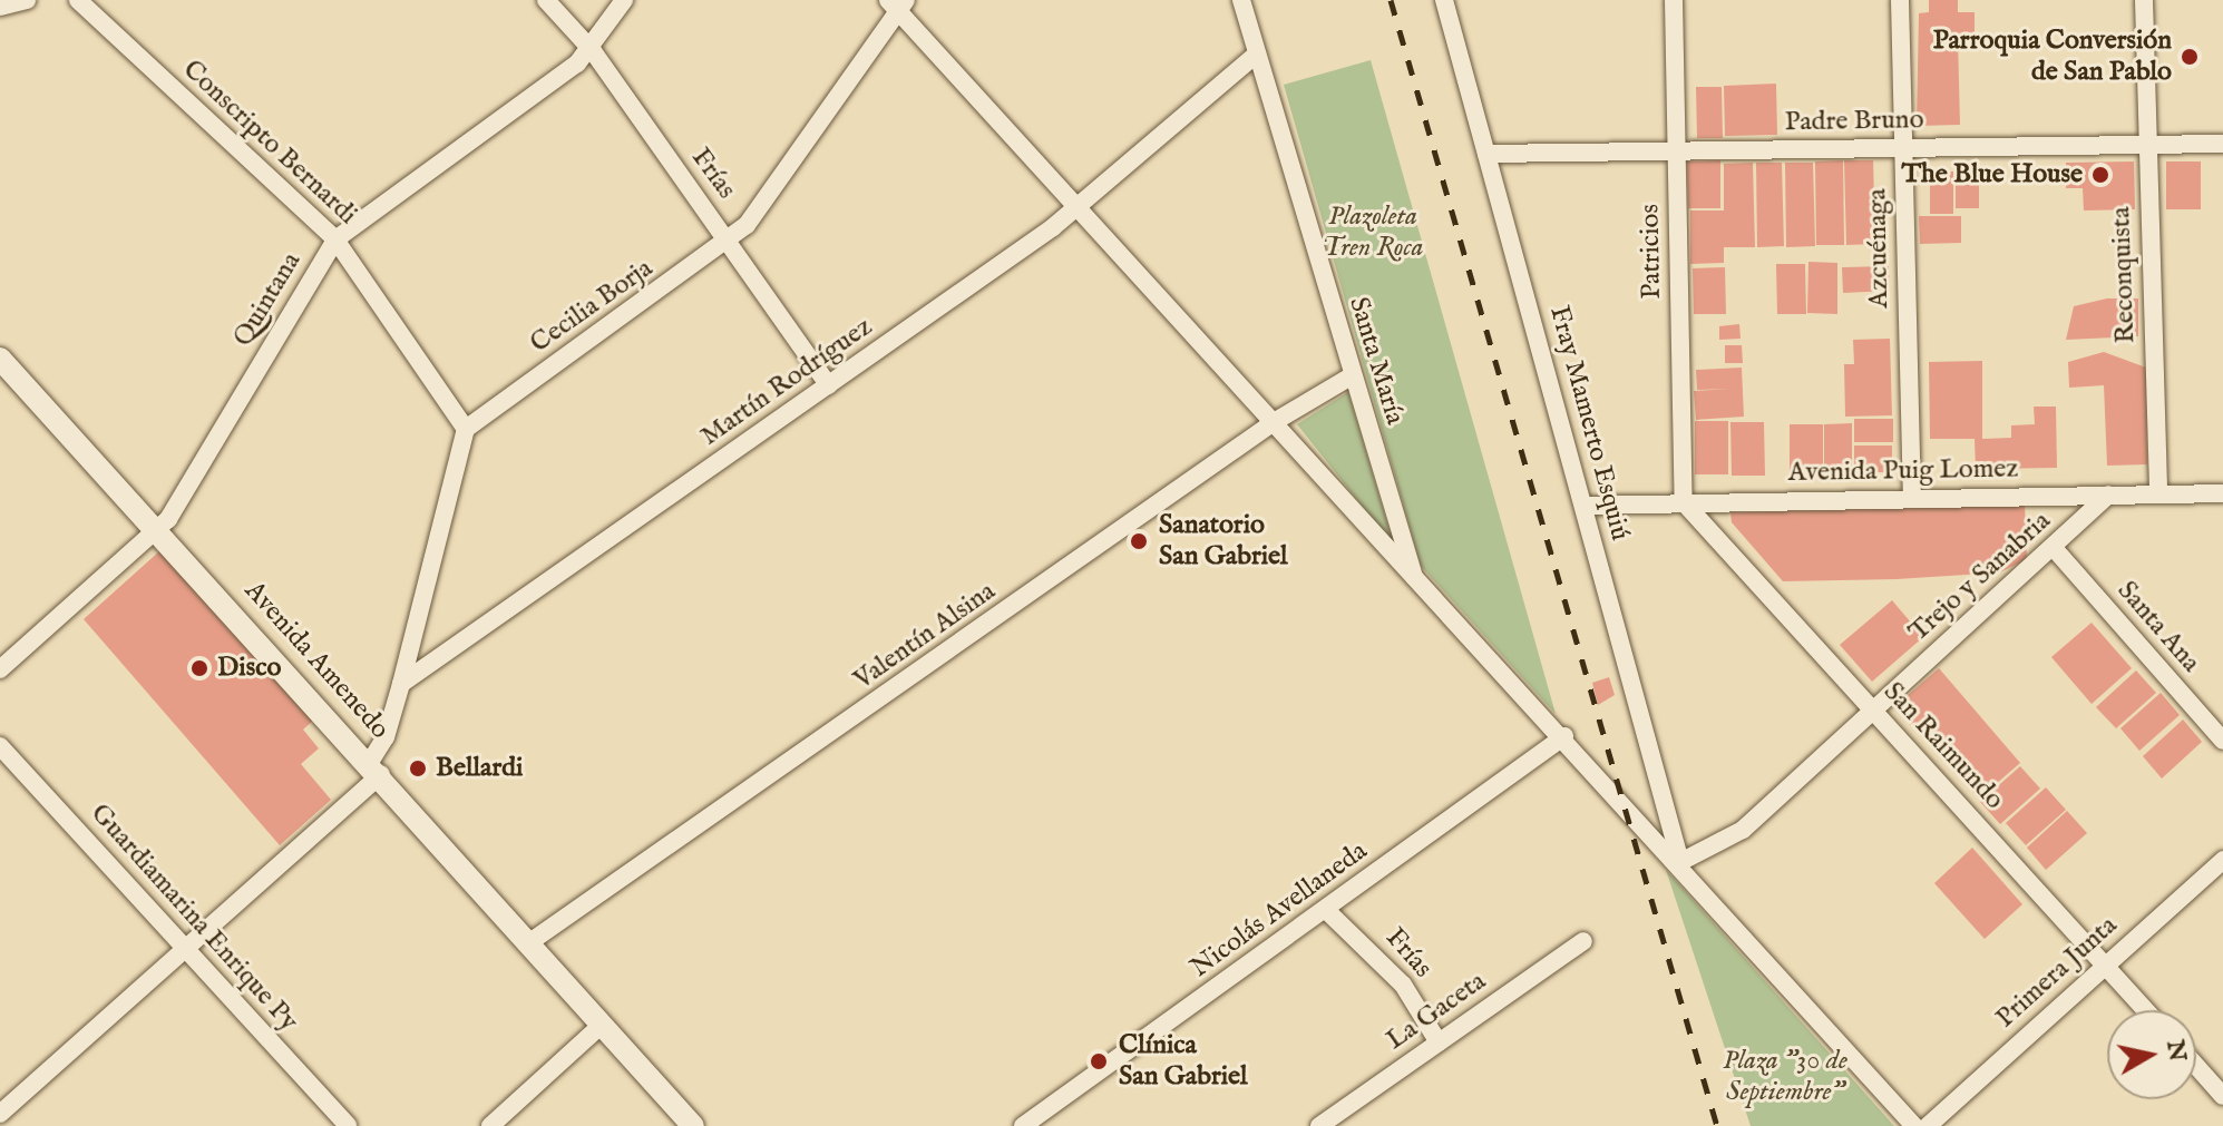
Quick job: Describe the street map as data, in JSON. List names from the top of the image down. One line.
{"streets":{"street":["Padre Bruno","Conscripto Bernardi","Frías","Azcuénaga","Patricios","Reconquista","Quintana","Cecilia Borja","Santa María","Martín Rodríguez","Fray Mamerto Esquiú","Avenida Puig Lomez","Trejo y Sanabria","Santa Ana","Valentín Alsina","Avenida Amenedo","San Raimundo","Nicolás Avellaneda","Guardiamarina Enrique Py","Primera Junta","La Gaceta"]},"crossings":[["Padre Bruno","Azcuénaga"],["Padre Bruno","Patricios"],["Padre Bruno","Reconquista"],["Padre Bruno","Fray Mamerto Esquiú"],["Conscripto Bernardi","Quintana"],["Conscripto Bernardi","Cecilia Borja"],["Frías","Quintana"],["Frías","Cecilia Borja"],["Frías","Martín Rodríguez"],["Frías","Nicolás Avellaneda"],["Frías","La Gaceta"],["Azcuénaga","Avenida Puig Lomez"],["Patricios","Avenida Puig Lomez"],["Patricios","San Raimundo"],["Reconquista","Avenida Puig Lomez"],["Quintana","Avenida Amenedo"],["Santa María","Martín Rodríguez"],["Santa María","Valentín Alsina"],["Fray Mamerto Esquiú","Avenida Puig Lomez"],["Fray Mamerto Esquiú","Trejo y Sanabria"],["Avenida Puig Lomez","Trejo y Sanabria"],["Avenida Puig Lomez","San Raimundo"],["Trejo y Sanabria","Santa Ana"],["Trejo y Sanabria","San Raimundo"],["Valentín Alsina","Avenida Amenedo"],["San Raimundo","Primera Junta"]],"parks":["Plazoleta Tren Roca","Plaza \"30 de Septiembre\""],"places":["Parroquia Conversión de San Pablo","The Blue House","Sanatorio San Gabriel","Disco","Bellardi","Clínica San Gabriel"],"north":"right"}
